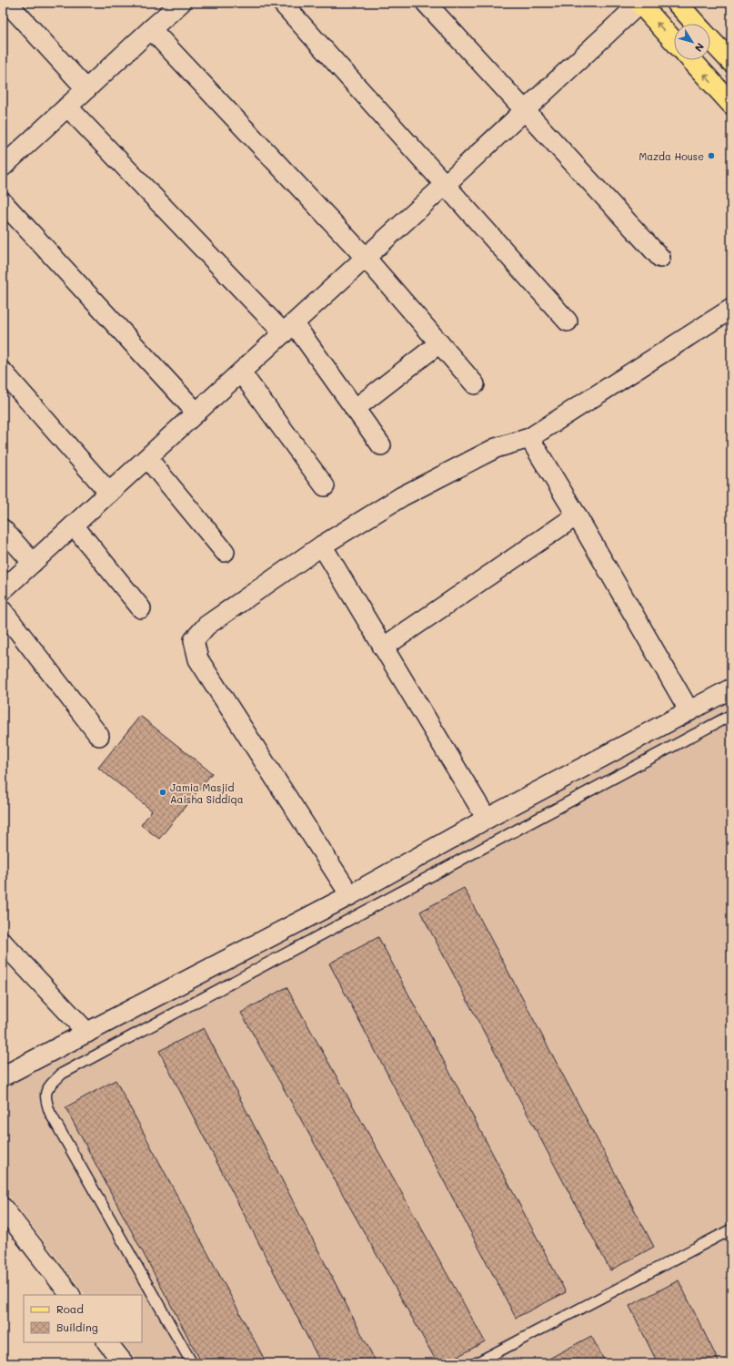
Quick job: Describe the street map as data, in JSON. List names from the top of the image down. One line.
{"places":["Mazda House","Jamia Masjid Aaisha Siddiqa"],"legend":["Road","Building"],"north":"bottom right"}
